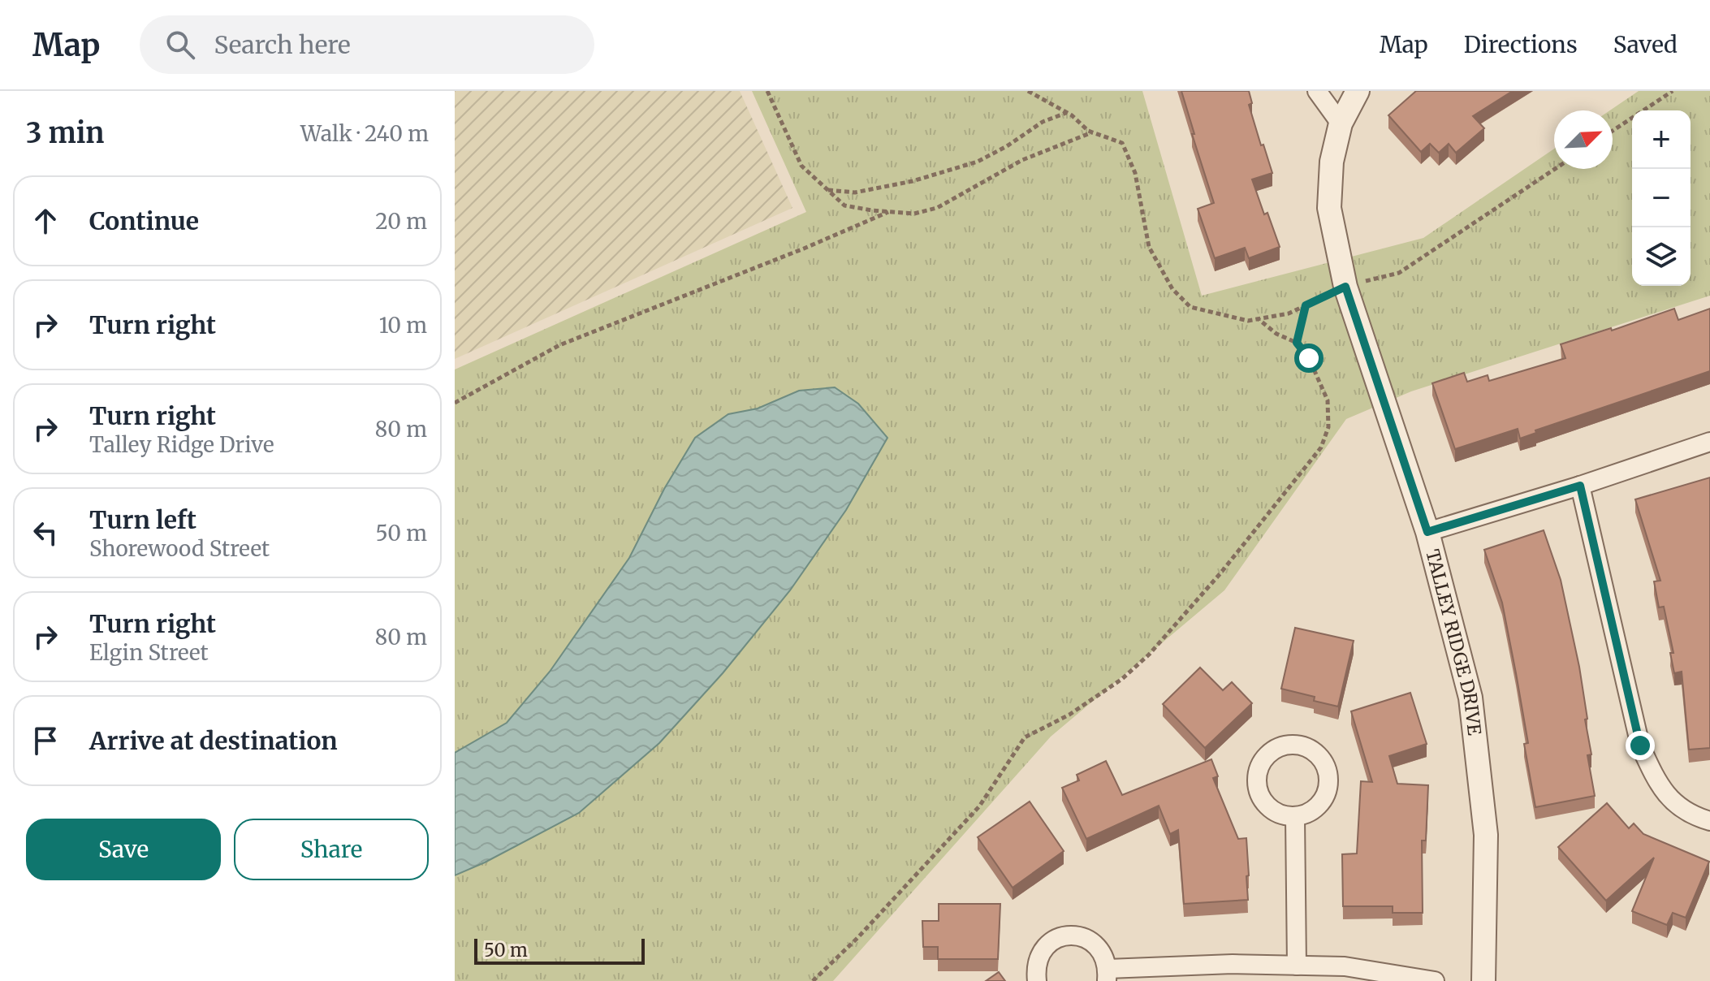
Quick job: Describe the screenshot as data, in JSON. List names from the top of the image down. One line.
{"streets":{"street":["TALLEY RIDGE DRIVE"]},"scale_bar":"50 m","north":"top right","page":{"header":"Map","search":"Search here","nav":["Map","Directions","Saved"],"heading":["3 min","Walk · 240 m"],"map_buttons":["+","−"],"list":[["Continue","20 m"],["Turn right","10 m"],["Turn right","Talley Ridge Drive","80 m"],["Turn left","Shorewood Street","50 m"],["Turn right","Elgin Street","80 m"],"Arrive at destination"],"buttons":["Save","Share"],"scale":"50 m"}}
